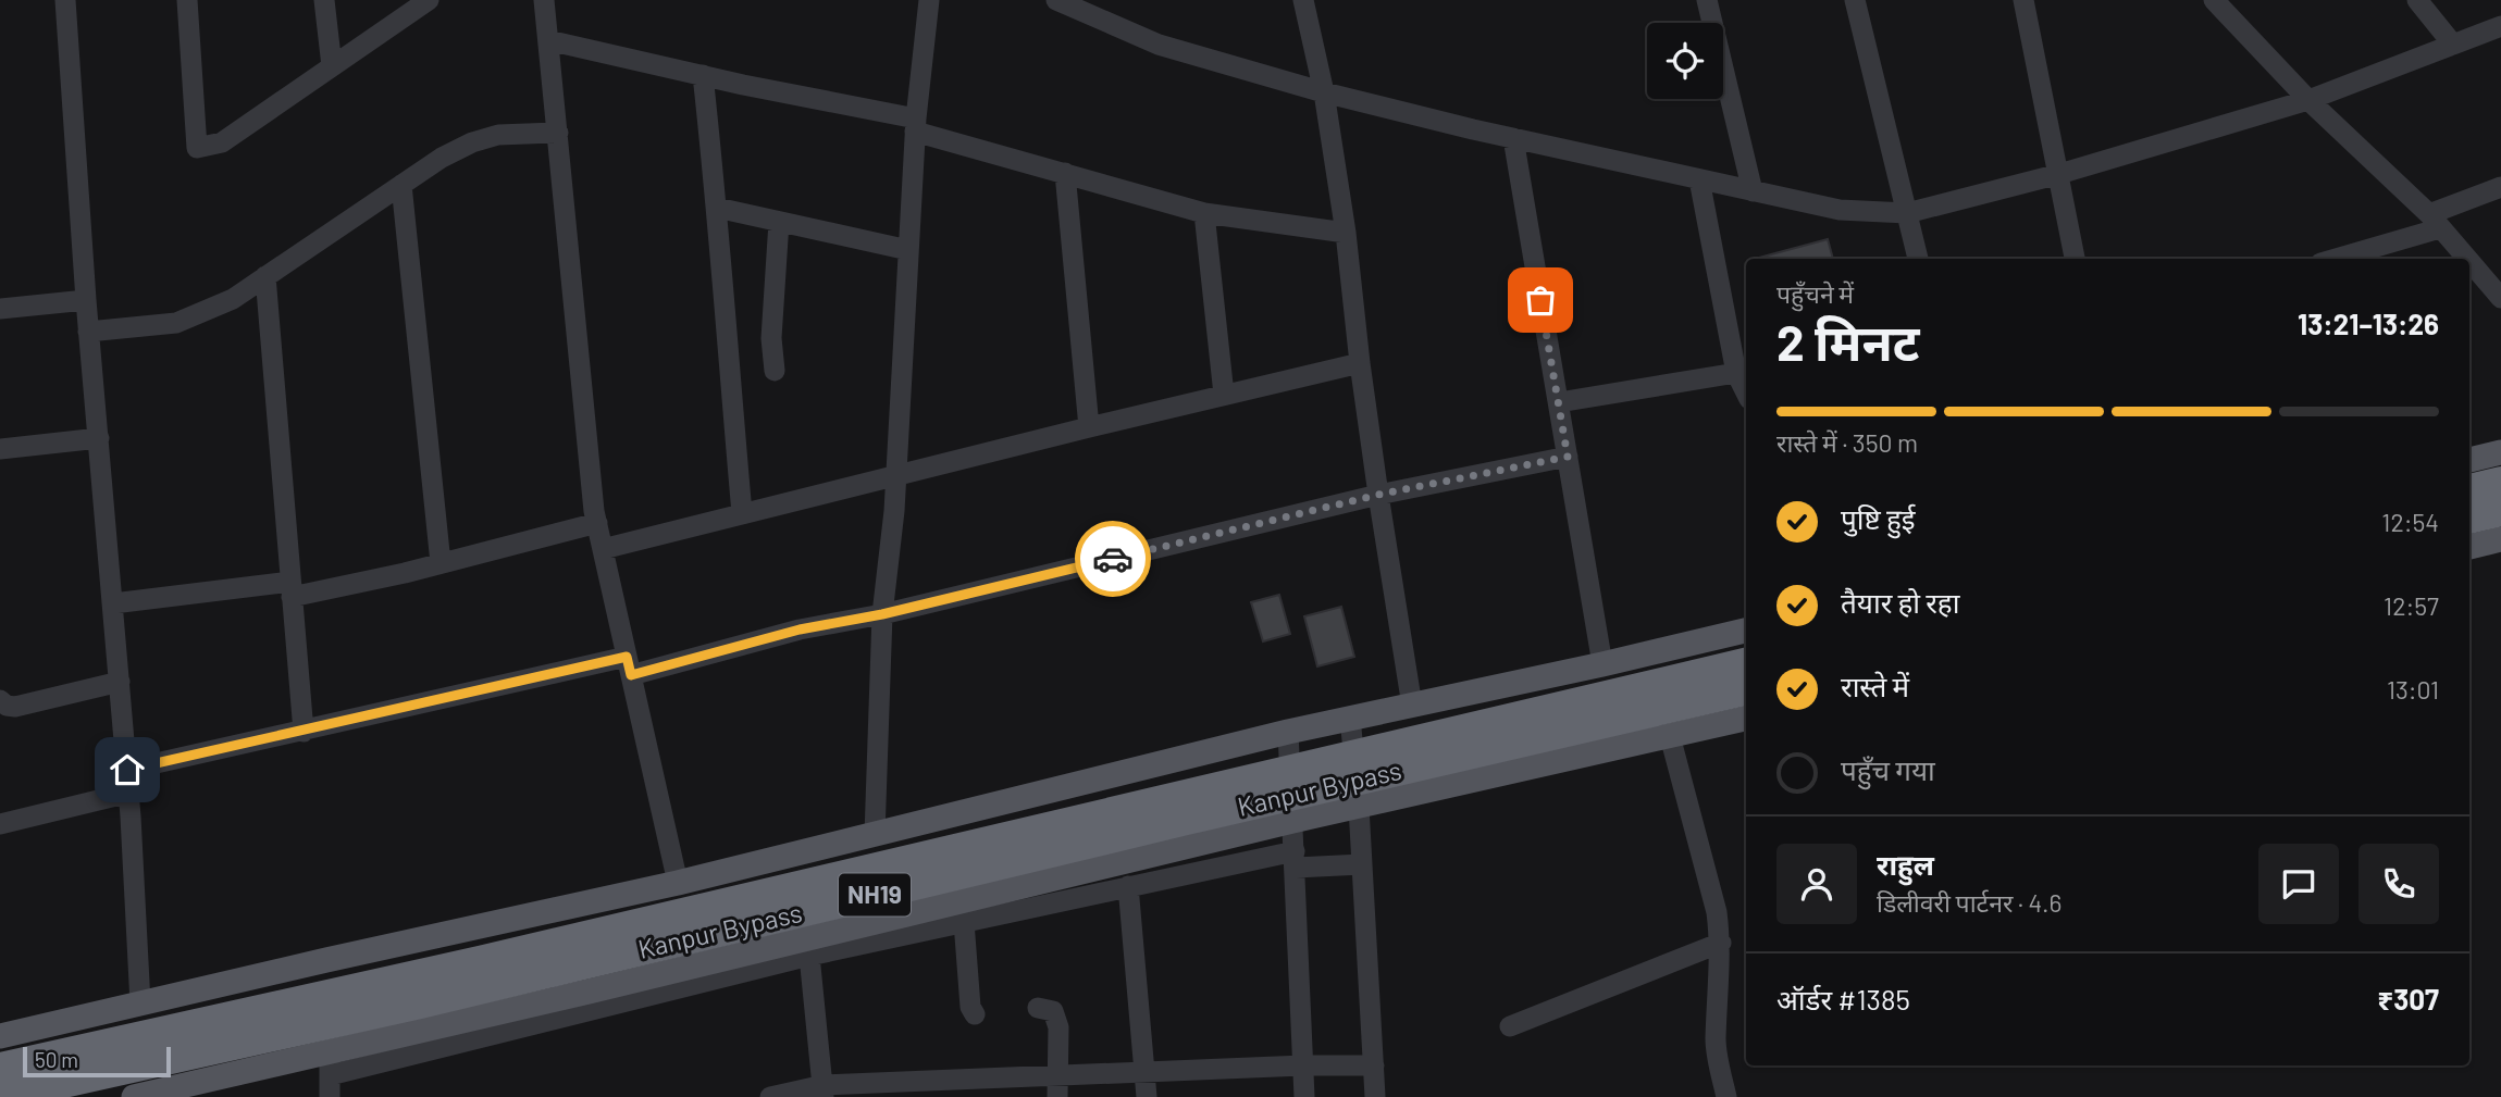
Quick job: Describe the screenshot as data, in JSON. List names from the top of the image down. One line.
{"streets":{"highway":["Kanpur Bypass","NH19"]},"scale_bar":"50 m","page":{"heading":["2 मिनट","पहुँचने में","13:21–13:26"],"panel":["राहुल","डिलीवरी पार्टनर · 4.6","ऑर्डर #1385","₹307"],"bar":"रास्ते में · 350 m","list":[["पुष्टि हुई","12:54"],["तैयार हो रहा","12:57"],["रास्ते में","13:01"],"पहुँच गया"],"scale":"50 m"}}
